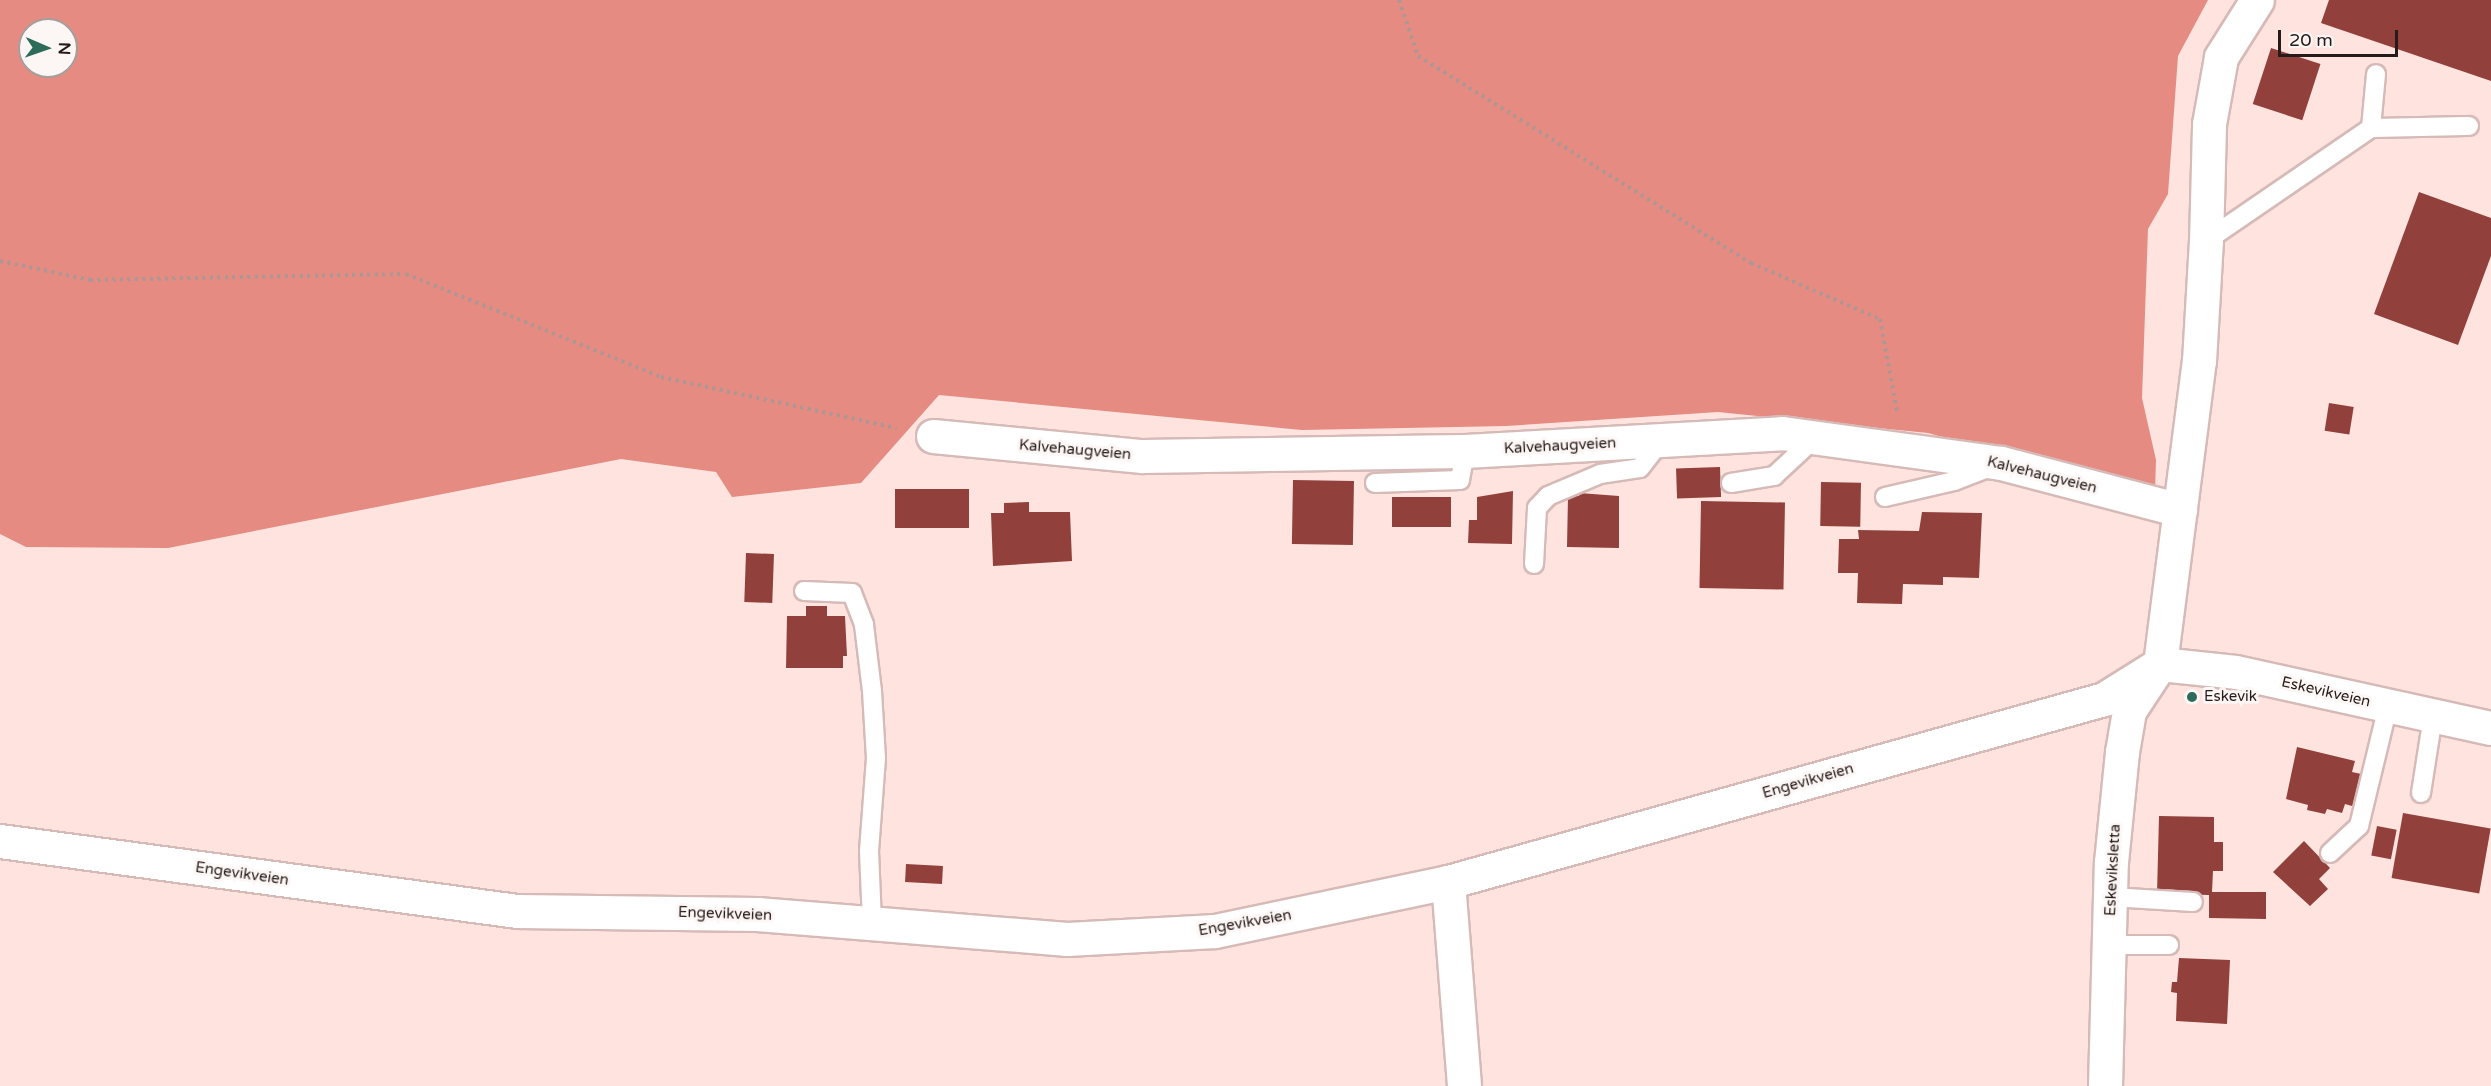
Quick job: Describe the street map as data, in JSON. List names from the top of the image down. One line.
{"streets":{"street":["Kalvehaugveien","Eskevikveien","Engevikveien","Eskeviksletta"]},"crossings":[["Eskevikveien","Engevikveien"],["Eskevikveien","Eskeviksletta"],["Engevikveien","Eskeviksletta"]],"places":["Eskevik"],"scale_bar":"20 m","north":"right"}
